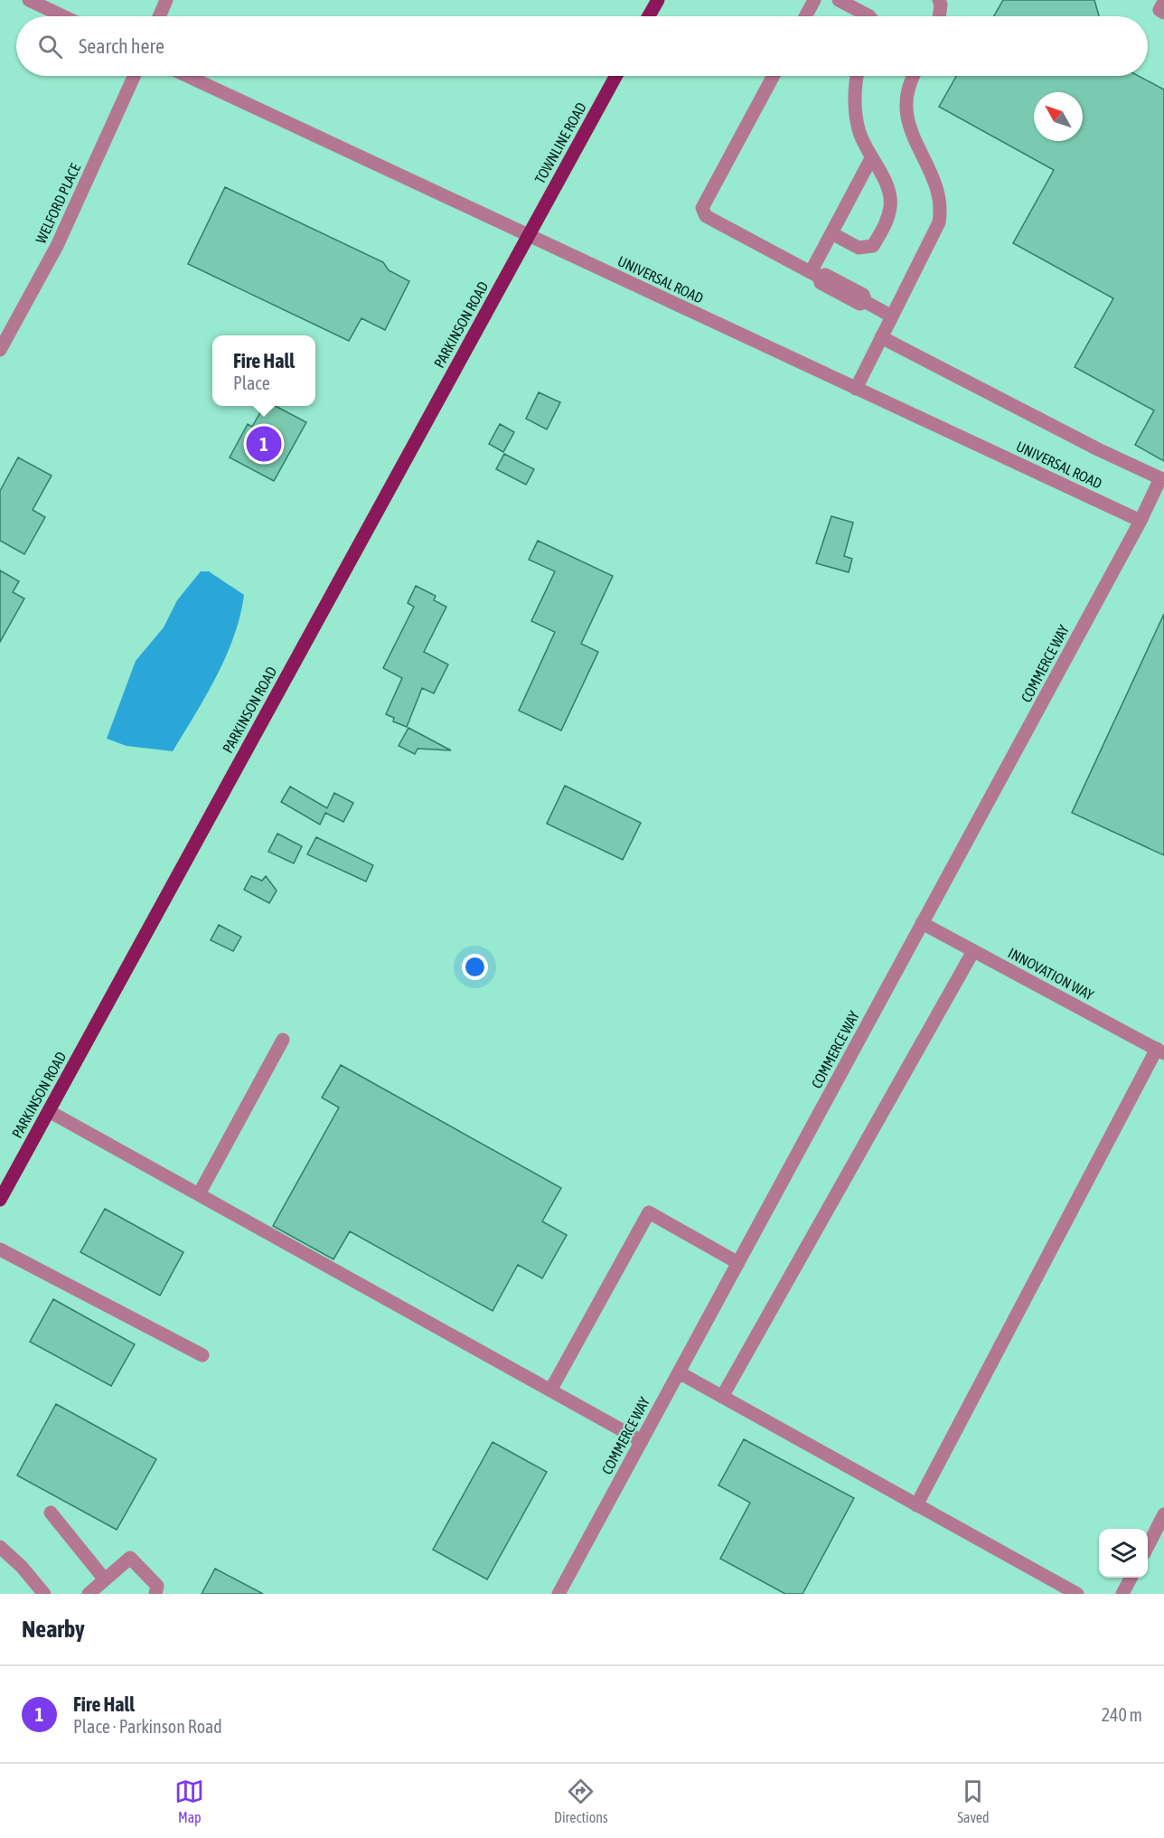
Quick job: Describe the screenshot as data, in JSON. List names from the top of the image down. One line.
{"streets":{"main road":["TOWNLINE ROAD","PARKINSON ROAD"],"street":["WELFORD PLACE","UNIVERSAL ROAD","COMMERCE WAY","INNOVATION WAY"]},"crossings":[["TOWNLINE ROAD","UNIVERSAL ROAD"],["TOWNLINE ROAD","PARKINSON ROAD"],["UNIVERSAL ROAD","PARKINSON ROAD"],["UNIVERSAL ROAD","COMMERCE WAY"],["COMMERCE WAY","INNOVATION WAY"]],"north":"top left","page":{"search":"Search here","popup":["Fire Hall","Place"],"pins":"1","heading":"Nearby","list":[{"mark":"1","name":"Fire Hall","note":"Place · Parkinson Road","value":"240 m"}],"nav":["Map","Directions","Saved"]}}
